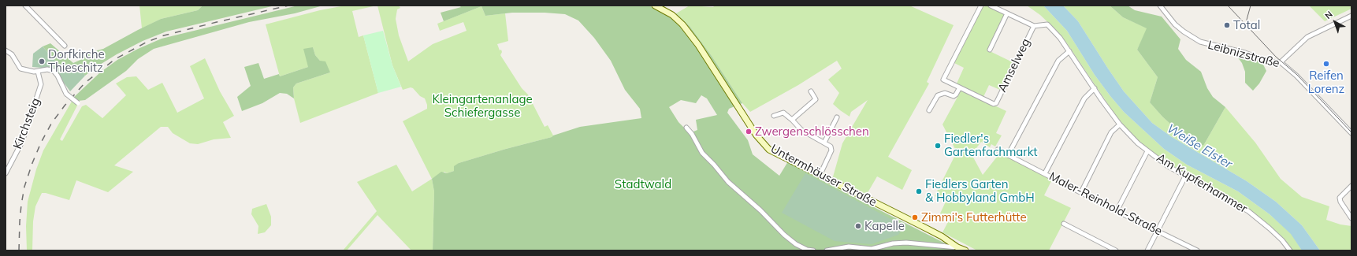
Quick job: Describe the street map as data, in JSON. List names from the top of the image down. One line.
{"streets":{"main road":["Untermhäuser Straße"],"street":["Leibnizstraße","Amselweg","Kirchsteig","Am Kupferhammer","Maler-Reinhold-Straße"]},"crossings":[["Amselweg","Am Kupferhammer"]],"water":["Weiße Elster"],"parks":["Kleingartenanlage Schiefergasse","Stadtwald"],"places":["Total","Dorfkirche Thieschitz","Reifen Lorenz","Zwergenschlösschen","Fiedler's Gartenfachmarkt","Fiedlers Garten & Hobbyland GmbH","Zimmi's Futterhütte","Kapelle"],"north":"top left"}
